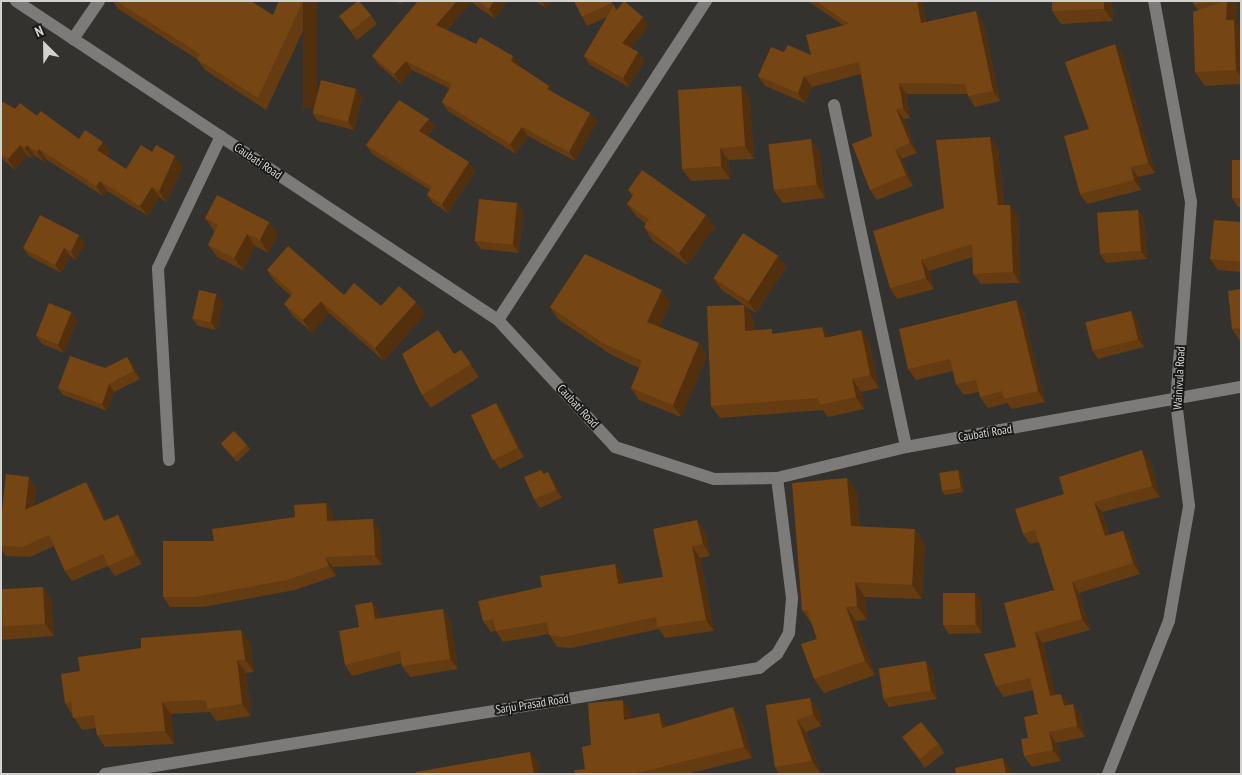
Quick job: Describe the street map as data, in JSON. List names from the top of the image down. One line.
{"streets":{"street":["Caubati Road","Wainivula Road","Sarju Prasad Road"]},"crossings":[["Caubati Road","Wainivula Road"],["Caubati Road","Sarju Prasad Road"]],"north":"top left"}
